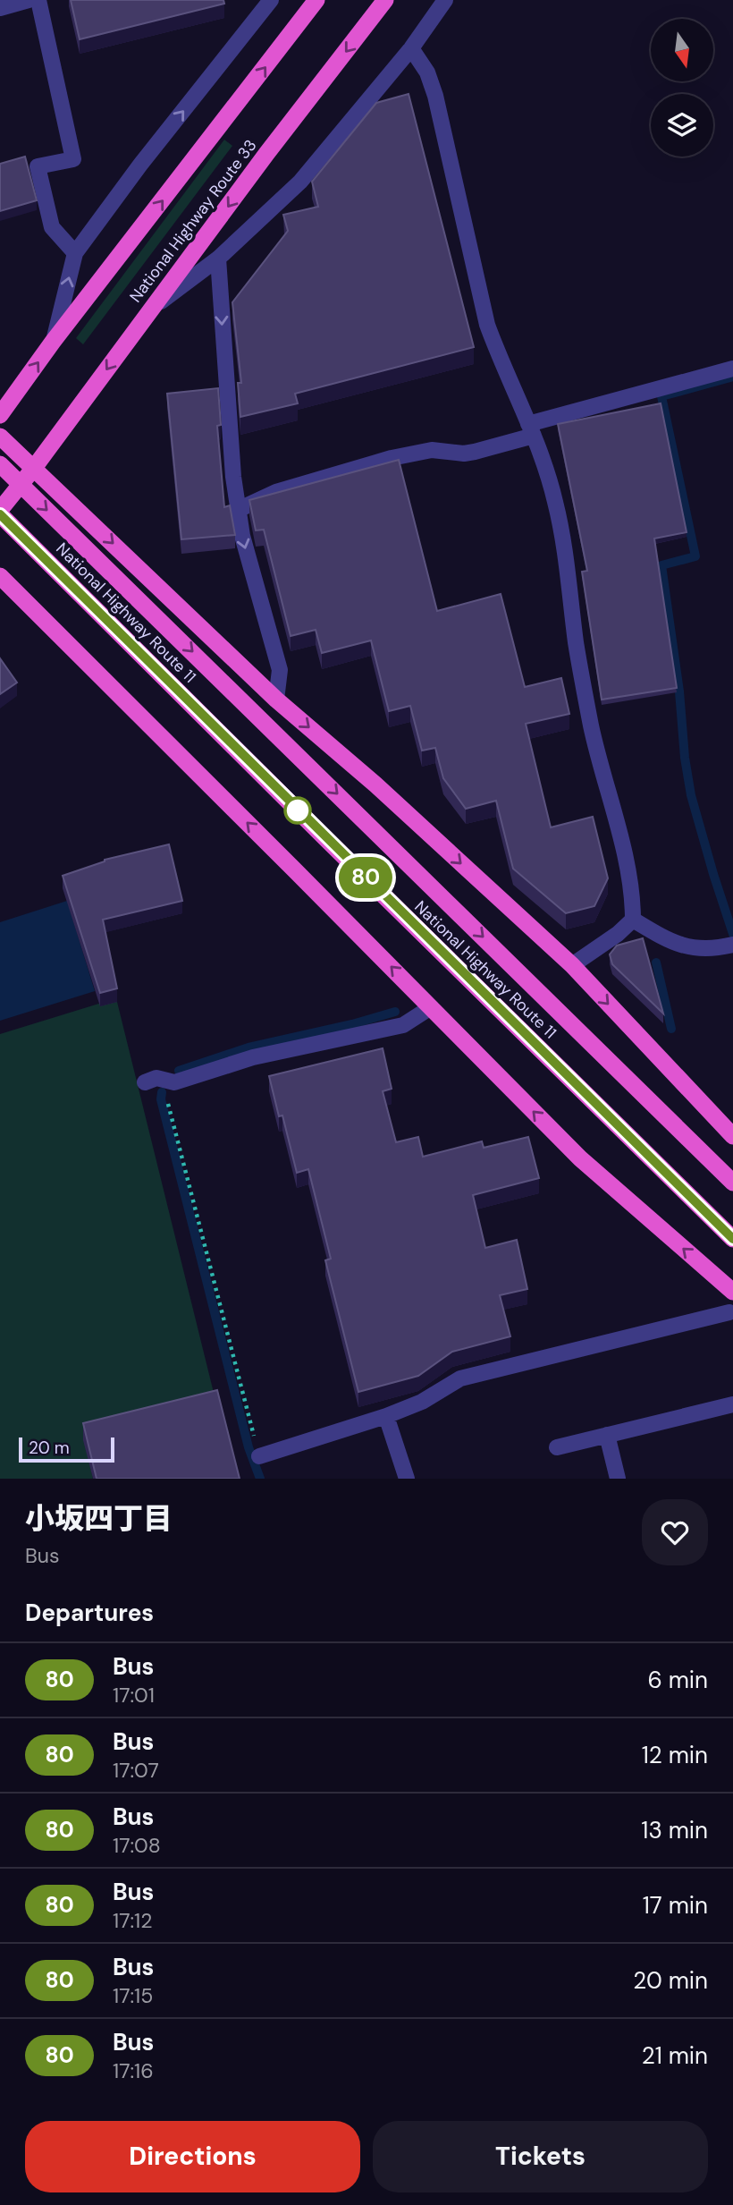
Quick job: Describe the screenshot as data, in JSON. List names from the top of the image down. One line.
{"streets":{"highway":["National Highway Route 33","National Highway Route 11"]},"crossings":[["National Highway Route 33","National Highway Route 11"]],"lines":["bus line 80"],"scale_bar":"20 m","north":"bottom","page":{"on_map":"80","scale":"20 m","heading":[["小坂四丁目","Bus"],"Departures"],"list":[{"mark":"80","name":"Bus","note":"17:01","value":"6 min"},{"mark":"80","name":"Bus","note":"17:07","value":"12 min"},{"mark":"80","name":"Bus","note":"17:08","value":"13 min"},{"mark":"80","name":"Bus","note":"17:12","value":"17 min"},{"mark":"80","name":"Bus","note":"17:15","value":"20 min"},{"mark":"80","name":"Bus","note":"17:16","value":"21 min"}],"buttons":["Directions","Tickets"]}}
